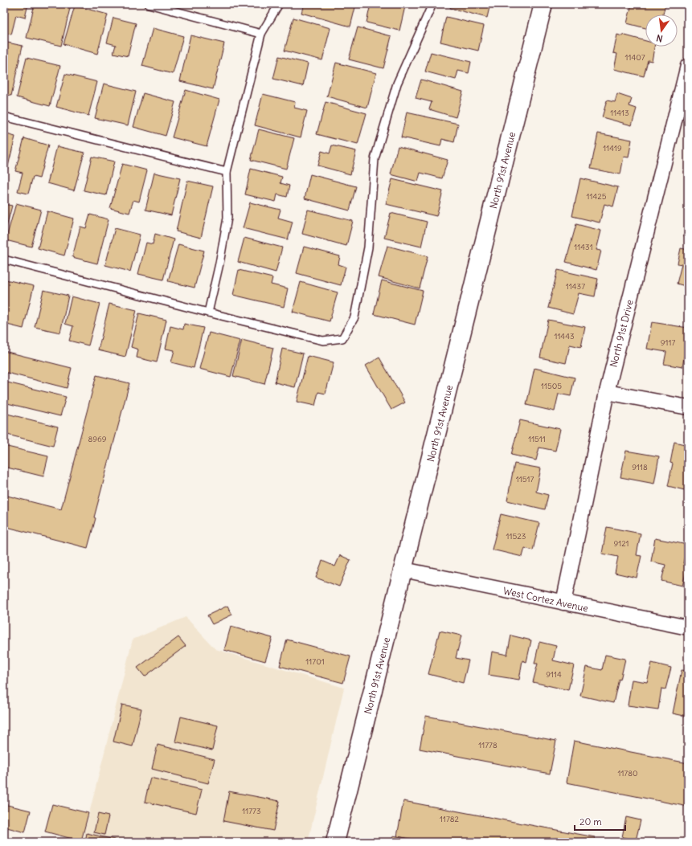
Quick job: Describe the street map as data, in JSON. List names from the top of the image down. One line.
{"streets":{"main road":["North 91st Avenue"],"street":["North 91st Drive","West Cortez Avenue"]},"crossings":[["North 91st Avenue","West Cortez Avenue"],["North 91st Drive","West Cortez Avenue"]],"house_numbers":["11407","11413","11419","11425","11431","11437","11443","9117","11505","8969","11511","9118","11517","11523","9121","11701","9114","11778","11780","11773","11782"],"scale_bar":"20 m","north":"bottom"}
